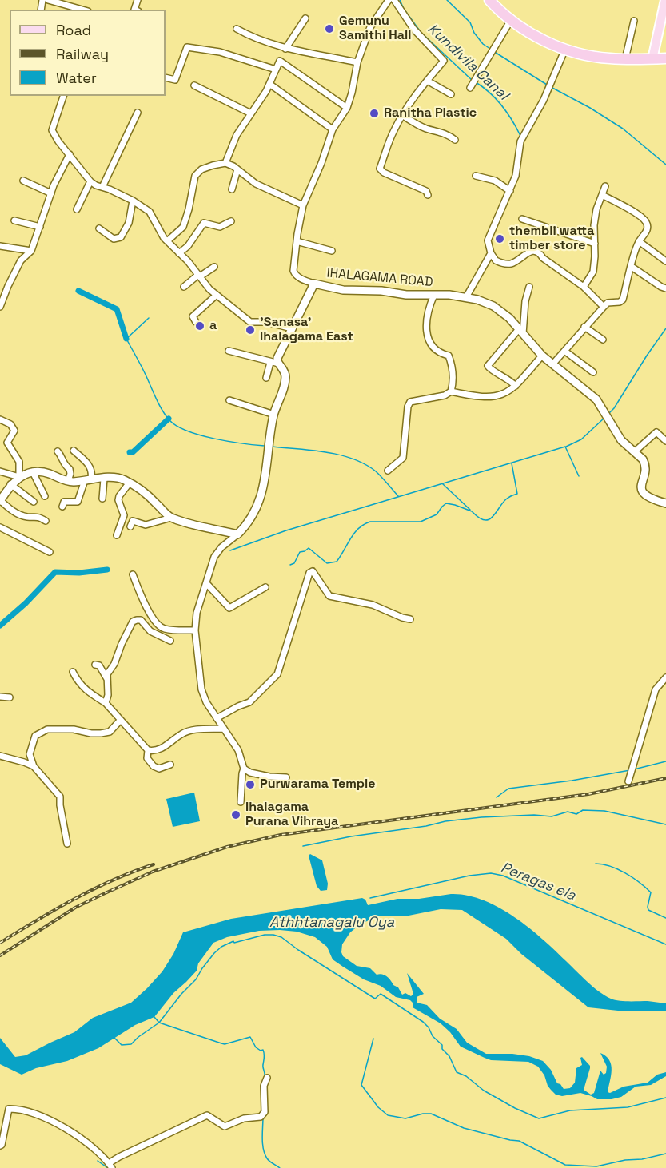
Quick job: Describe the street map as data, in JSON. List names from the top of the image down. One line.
{"streets":{"street":["IHALAGAMA ROAD"]},"water":["Kundivila Canal","Peragas ela","Athhtanagalu Oya"],"places":["Gemunu Samithi Hall","Ranitha Plastic","thembli watta timber store","a","'Sanasa' Ihalagama East","Purwarama Temple","Ihalagama Purana Vihraya"],"legend":["Road","Railway","Water"]}
